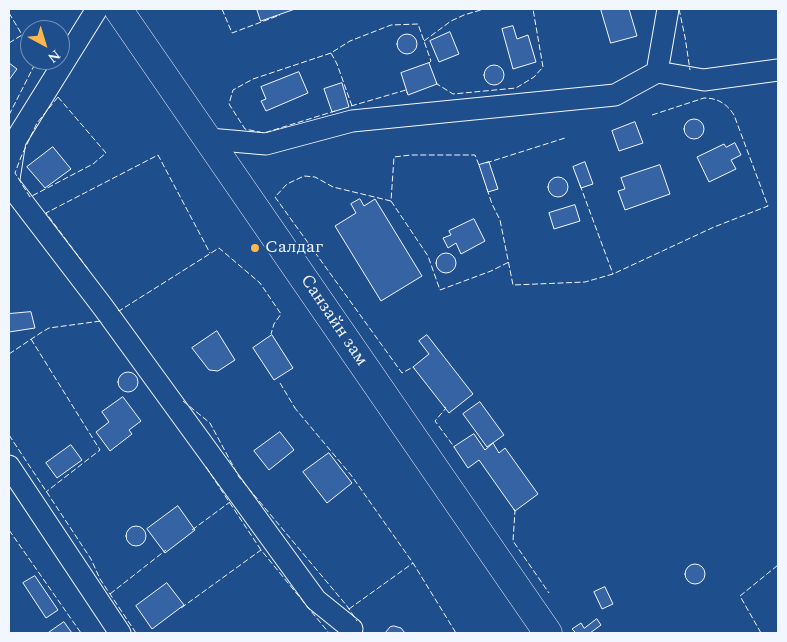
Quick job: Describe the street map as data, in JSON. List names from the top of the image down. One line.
{"streets":{"main road":["Санзайн зам"]},"places":["Салдаг"],"north":"bottom right"}
